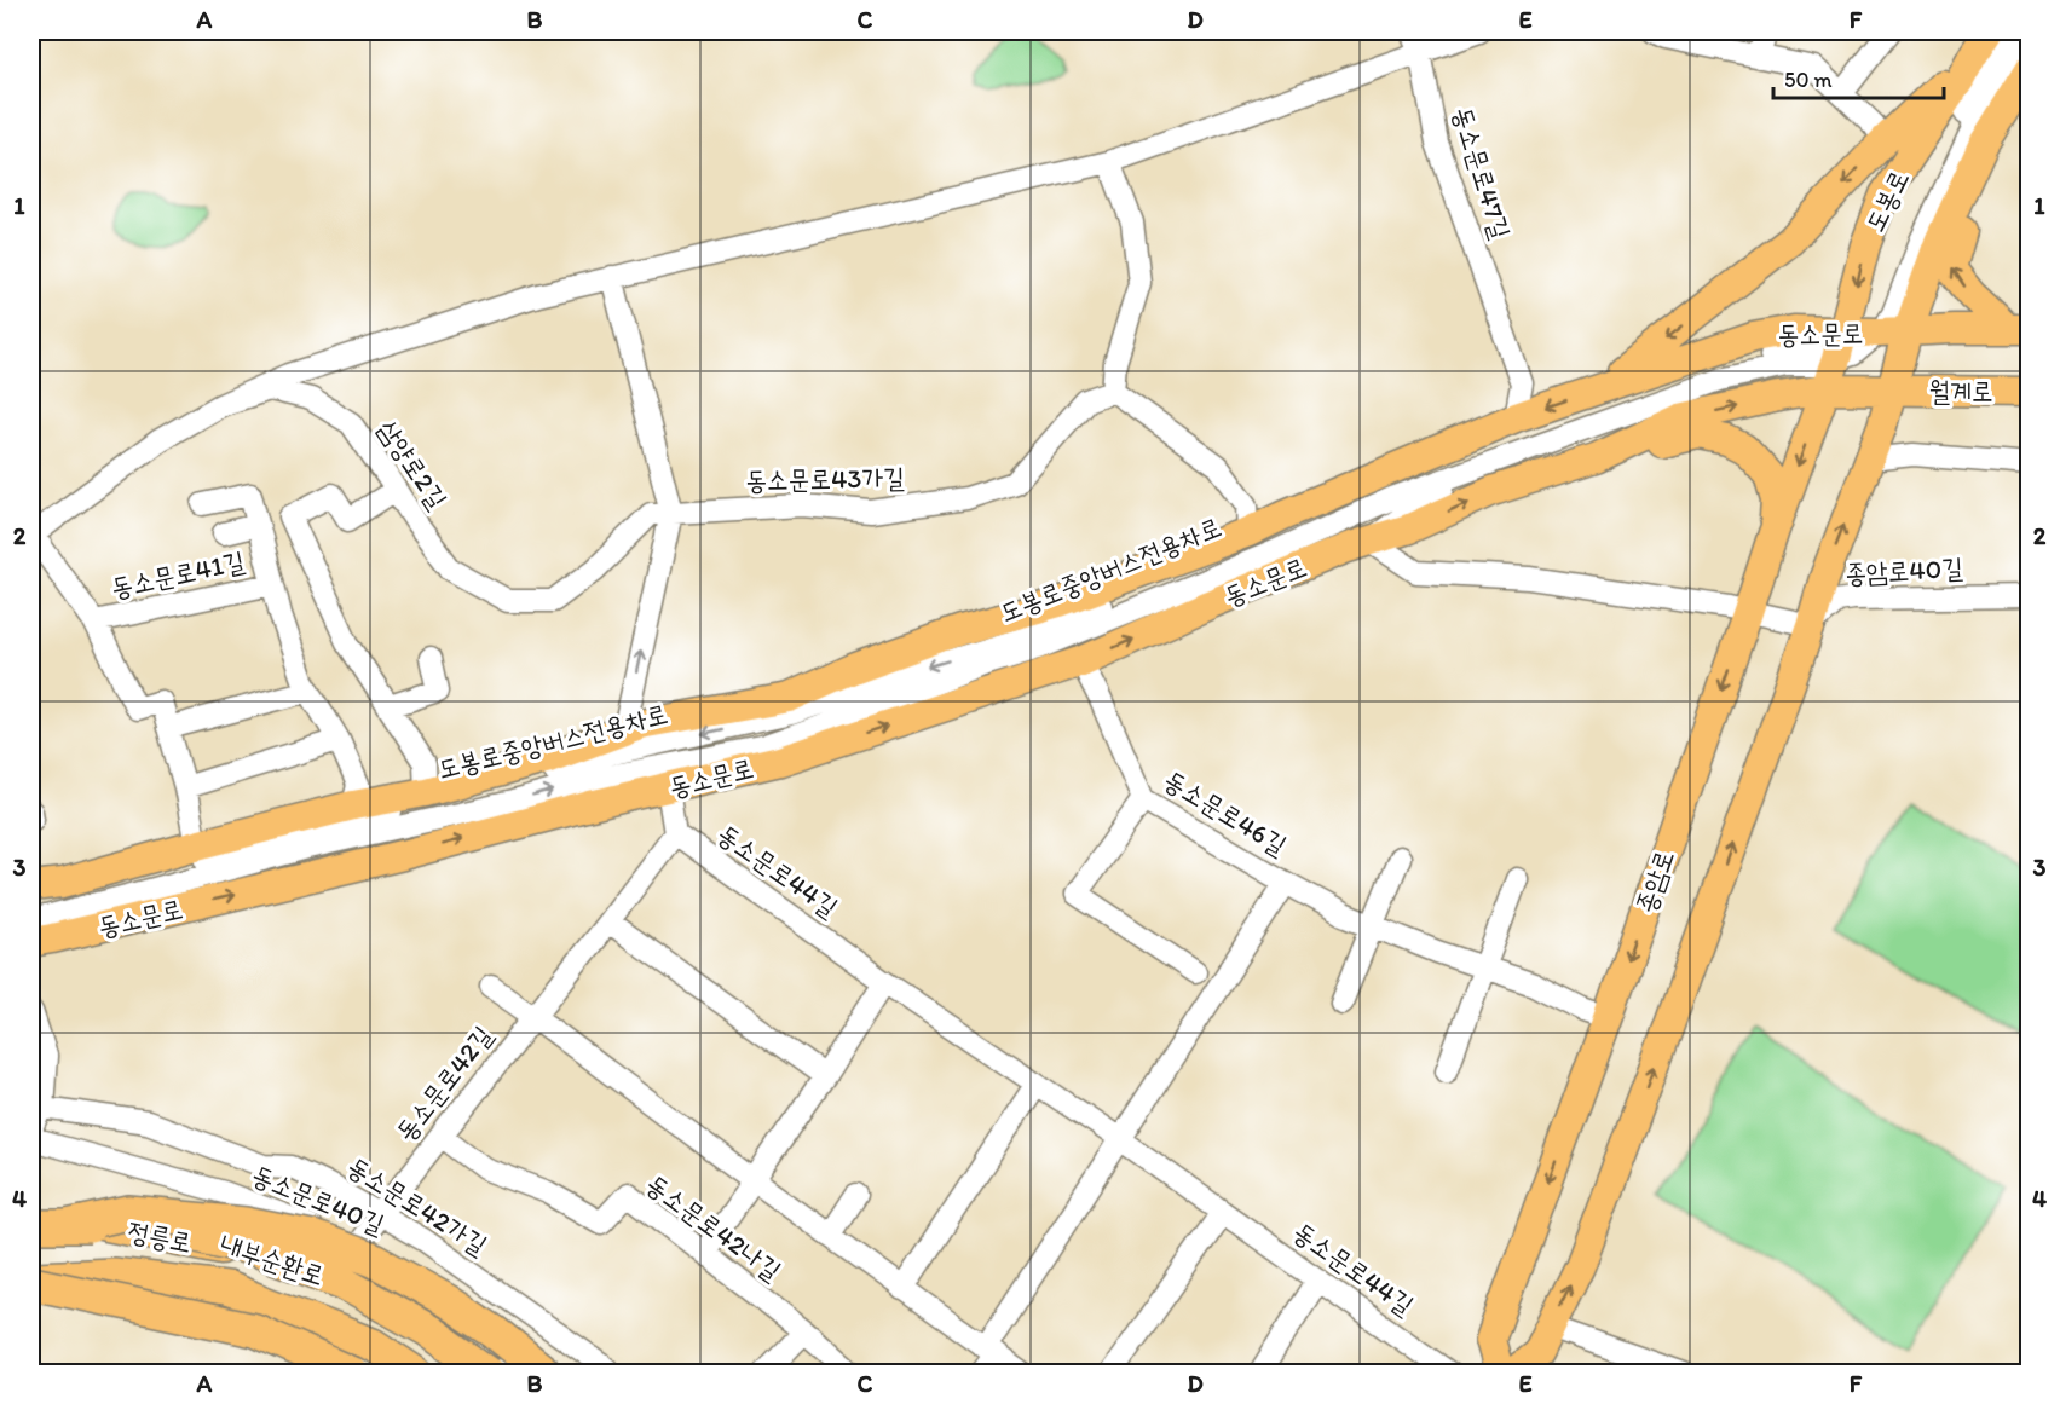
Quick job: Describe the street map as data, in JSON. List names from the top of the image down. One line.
{"streets":{"highway":["내부순환로"],"main road":["도봉로","동소문로","월계로","종암로","정릉로"],"street":["동소문로47길","삼양로2길","동소문로43가길","도봉로중앙버스전용차로","종암로40길","동소문로41길","동소문로46길","동소문로44길","동소문로42길","동소문로40길","동소문로42가길","동소문로42나길"]},"crossings":[["동소문로47길","동소문로"],["도봉로","동소문로"],["도봉로","월계로"],["도봉로","도봉로중앙버스전용차로"],["도봉로","종암로"],["동소문로","월계로"],["동소문로","삼양로2길"],["동소문로","동소문로43가길"],["동소문로","도봉로중앙버스전용차로"],["동소문로","동소문로41길"],["동소문로","동소문로46길"],["동소문로","동소문로44길"],["동소문로","종암로"],["삼양로2길","동소문로43가길"],["삼양로2길","동소문로41길"],["동소문로46길","종암로"],["동소문로44길","동소문로42길"],["동소문로42길","동소문로40길"],["동소문로42길","동소문로42가길"],["동소문로42길","동소문로42나길"],["동소문로42길","정릉로"],["정릉로","내부순환로"]],"scale_bar":"50 m","grid":{"columns":["A","B","C","D","E","F"],"rows":["1","2","3","4"]}}
